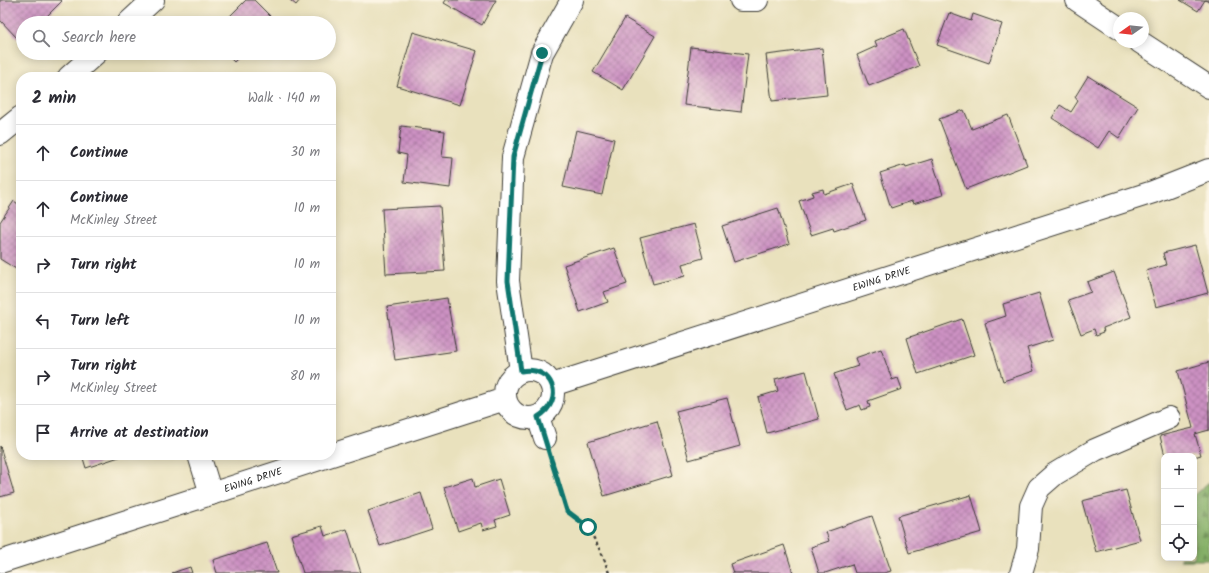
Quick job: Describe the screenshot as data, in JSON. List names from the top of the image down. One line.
{"streets":{"street":["EWING DRIVE"]},"north":"left","page":{"search":"Search here","heading":["2 min","Walk · 140 m"],"list":[["Continue","30 m"],["Continue","McKinley Street","10 m"],["Turn right","10 m"],["Turn left","10 m"],["Turn right","McKinley Street","80 m"],"Arrive at destination"],"map_buttons":["+","−"]}}
